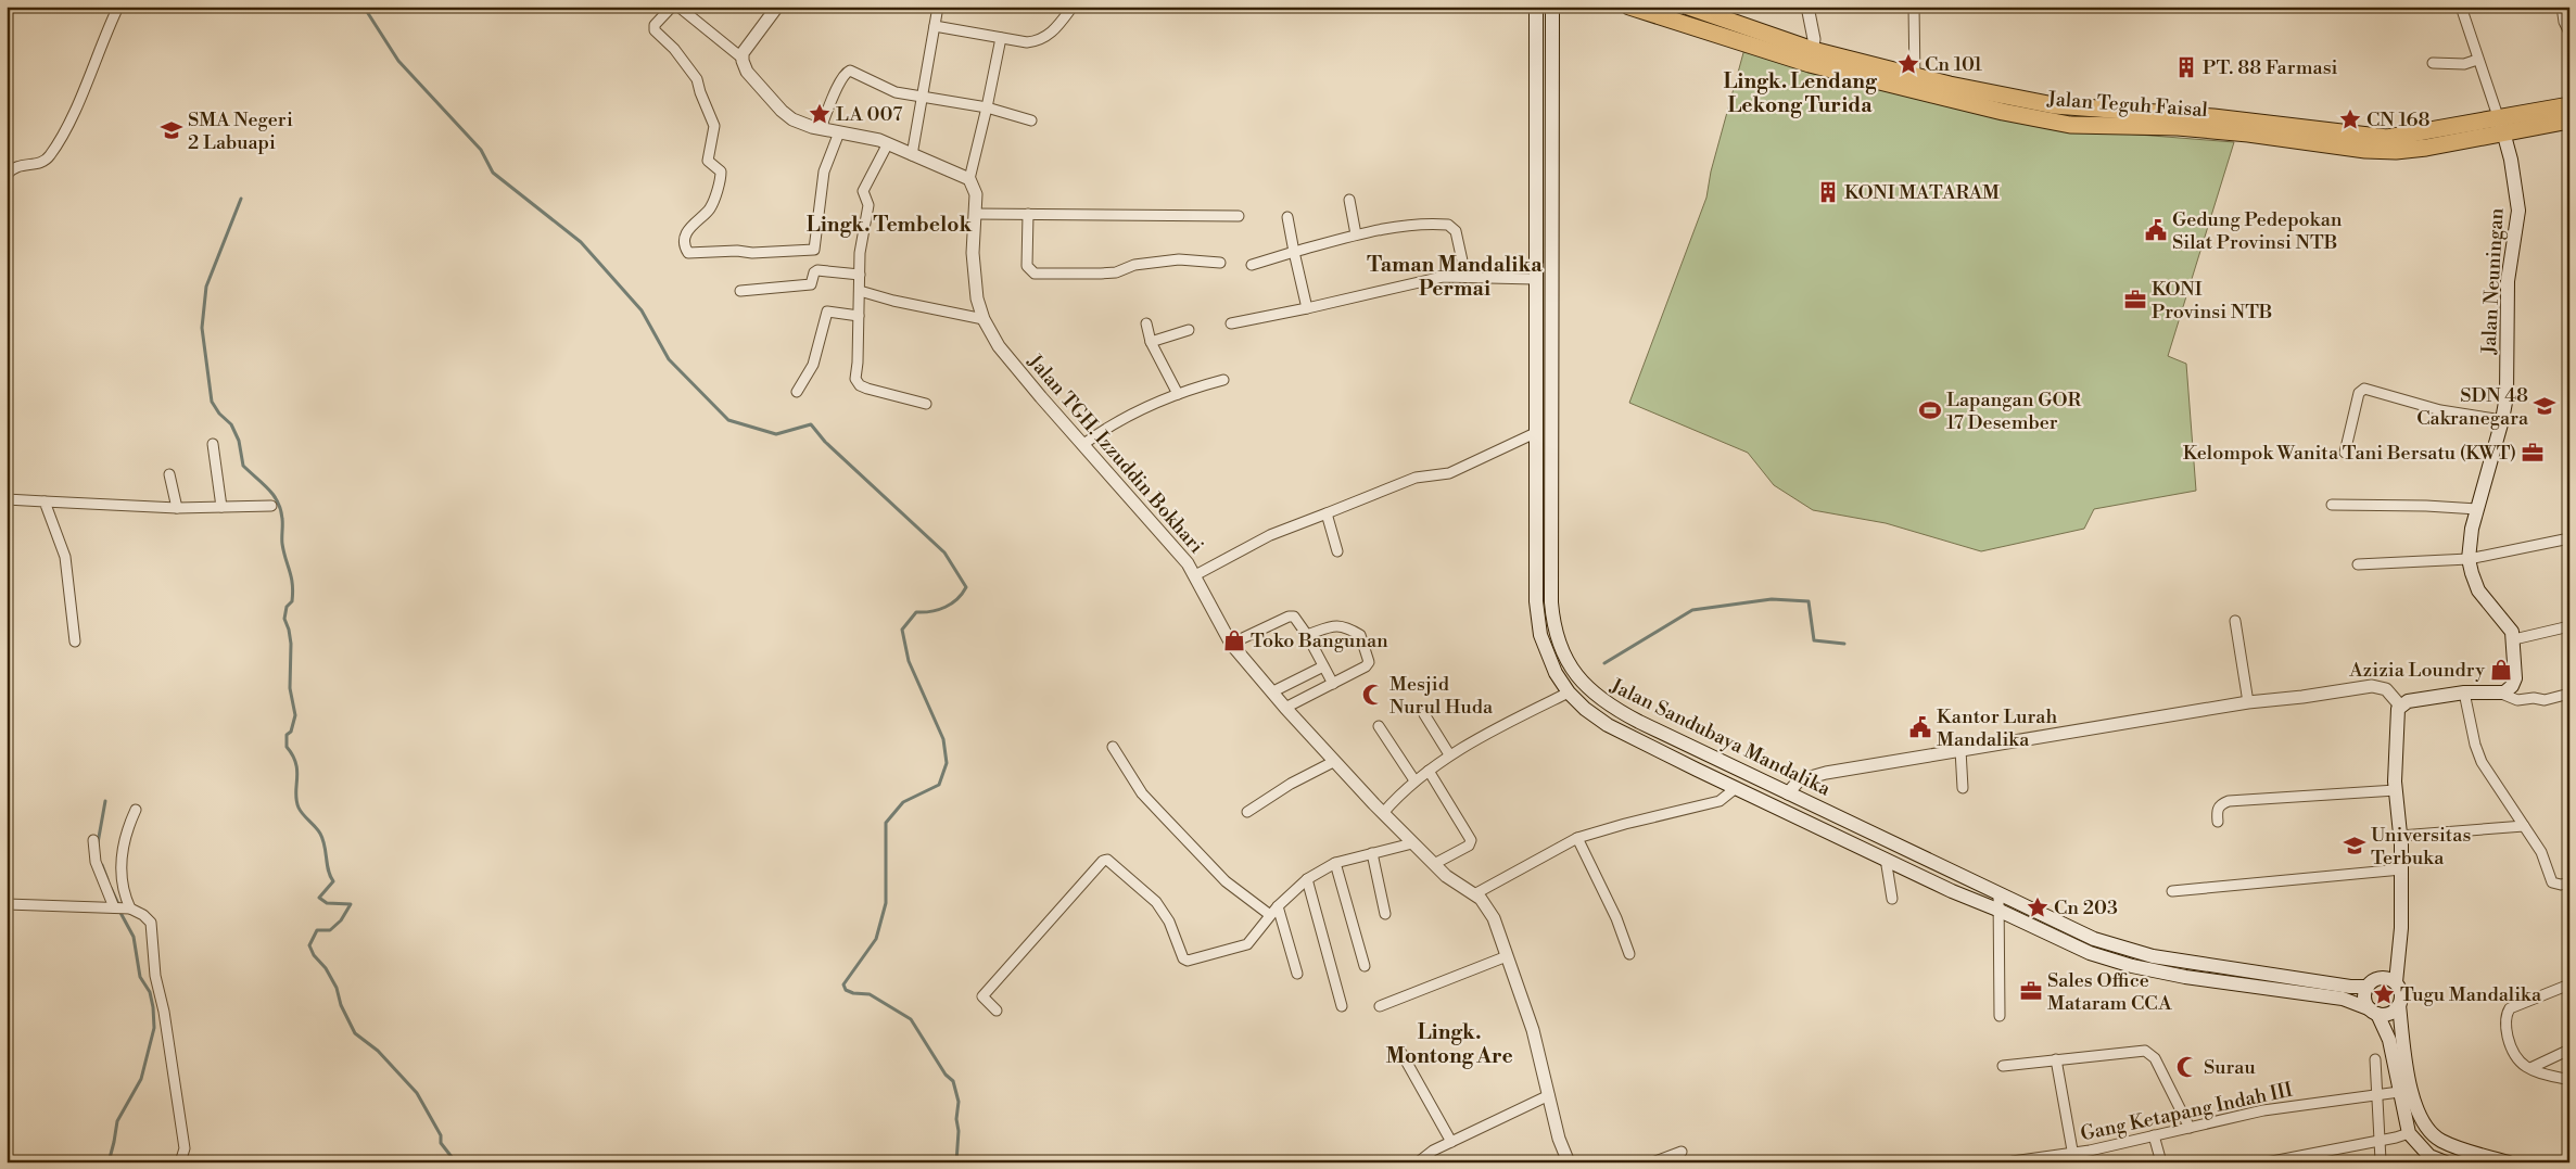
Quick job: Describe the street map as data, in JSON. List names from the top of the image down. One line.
{"streets":{"highway":["Jalan Teguh Faisal"],"main road":["Jalan Neuningan","Jalan Sandubaya Mandalika"],"street":["Jalan TGH. Izzuddin Bokhari","Gang Ketapang Indah III"]},"crossings":[["Jalan Teguh Faisal","Jalan Neuningan"]],"districts":["Lingk. Lendang Lekong Turida","Lingk. Tembelok","Taman Mandalika Permai","Lingk. Montong Are"],"places":{"place":["Cn 101","LA 007","CN 168","Cn 203","Tugu Mandalika"],"building":["PT. 88 Farmasi","KONI MATARAM"],"school or university":["SMA Negeri 2 Labuapi","SDN 48 Cakranegara","Universitas Terbuka"],"public building":["Gedung Pedepokan Silat Provinsi NTB","Kantor Lurah Mandalika"],"office":["KONI Provinsi NTB","Kelompok Wanita Tani Bersatu (KWT)","Sales Office Mataram CCA"],"sports":["Lapangan GOR 17 Desember"],"shop":["Toko Bangunan","Azizia Loundry"],"mosque":["Mesjid Nurul Huda","Surau"]}}
